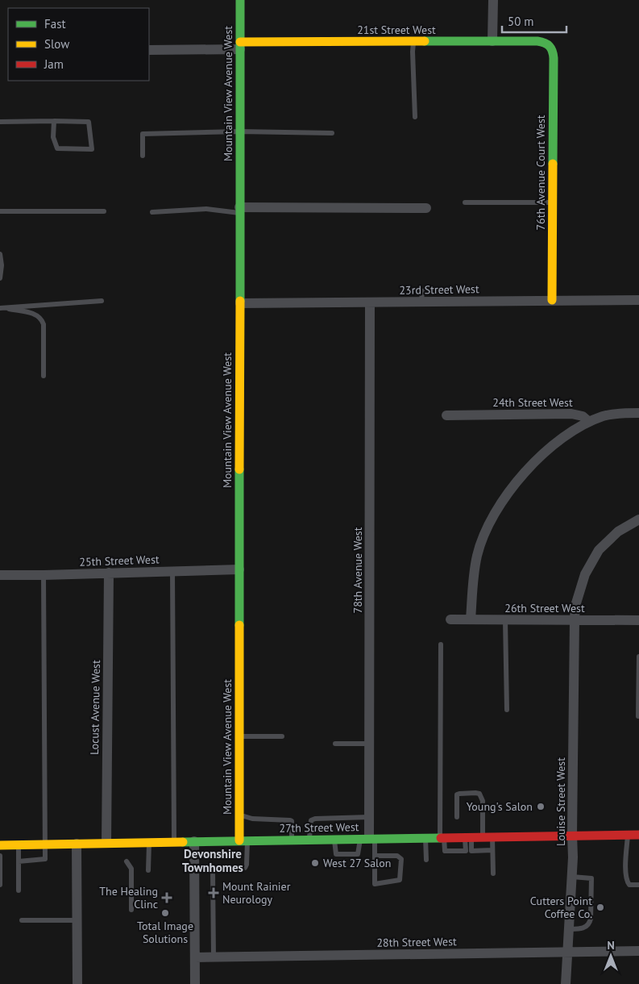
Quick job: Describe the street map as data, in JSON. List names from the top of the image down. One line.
{"streets":{"street":["21st Street West","Mountain View Avenue West","76th Avenue Court West","23rd Street West","24th Street West","25th Street West","78th Avenue West","26th Street West","Locust Avenue West","Louise Street West","27th Street West","28th Street West"]},"crossings":[["21st Street West","Mountain View Avenue West"],["21st Street West","76th Avenue Court West"],["Mountain View Avenue West","23rd Street West"],["Mountain View Avenue West","25th Street West"],["Mountain View Avenue West","27th Street West"],["76th Avenue Court West","23rd Street West"],["23rd Street West","78th Avenue West"],["25th Street West","Locust Avenue West"],["78th Avenue West","27th Street West"],["26th Street West","Louise Street West"],["Locust Avenue West","27th Street West"],["Louise Street West","27th Street West"],["Louise Street West","28th Street West"]],"districts":["Devonshire Townhomes"],"places":{"other":["Young's Salon","West 27 Salon","Cutters Point Coffee Co.","Total Image Solutions"],"health":["Mount Rainier Neurology","The Healing Clinc"]},"legend":["Fast","Slow","Jam"],"scale_bar":"50 m","north":"top"}
